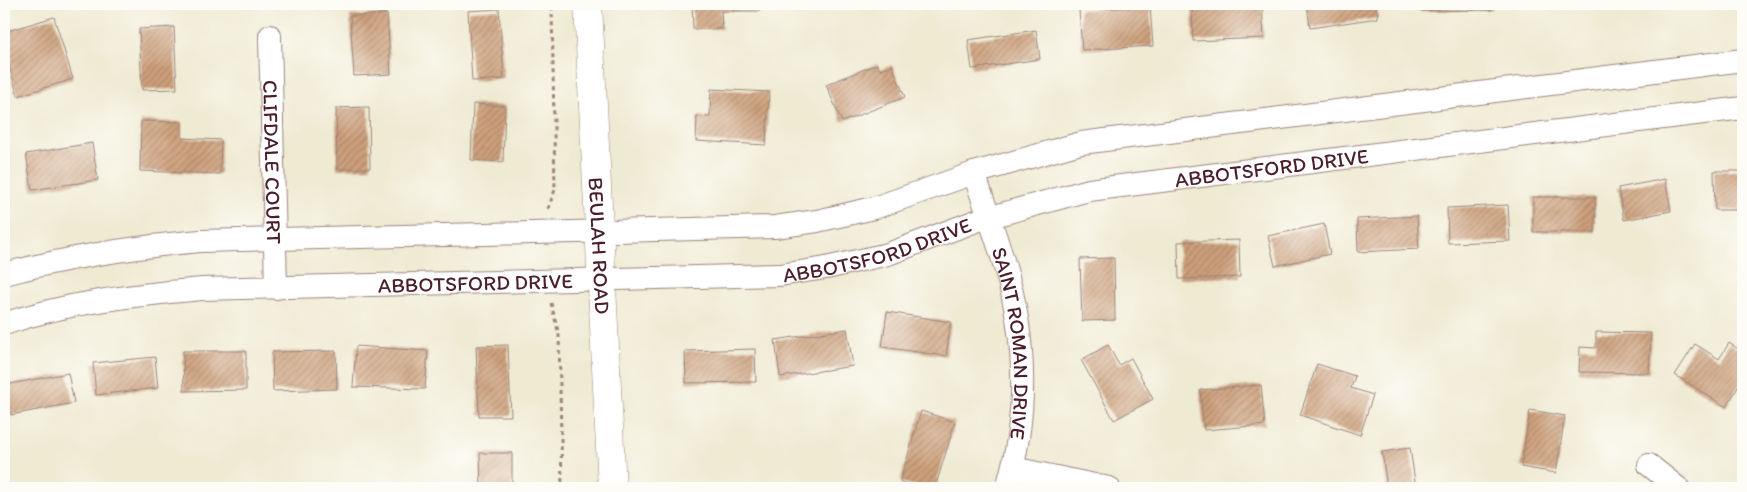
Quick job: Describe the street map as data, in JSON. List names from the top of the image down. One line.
{"streets":{"main road":["BEULAH ROAD"],"street":["CLIFDALE COURT","ABBOTSFORD DRIVE","SAINT ROMAN DRIVE"]},"crossings":[["CLIFDALE COURT","ABBOTSFORD DRIVE"],["ABBOTSFORD DRIVE","BEULAH ROAD"],["ABBOTSFORD DRIVE","SAINT ROMAN DRIVE"]]}
